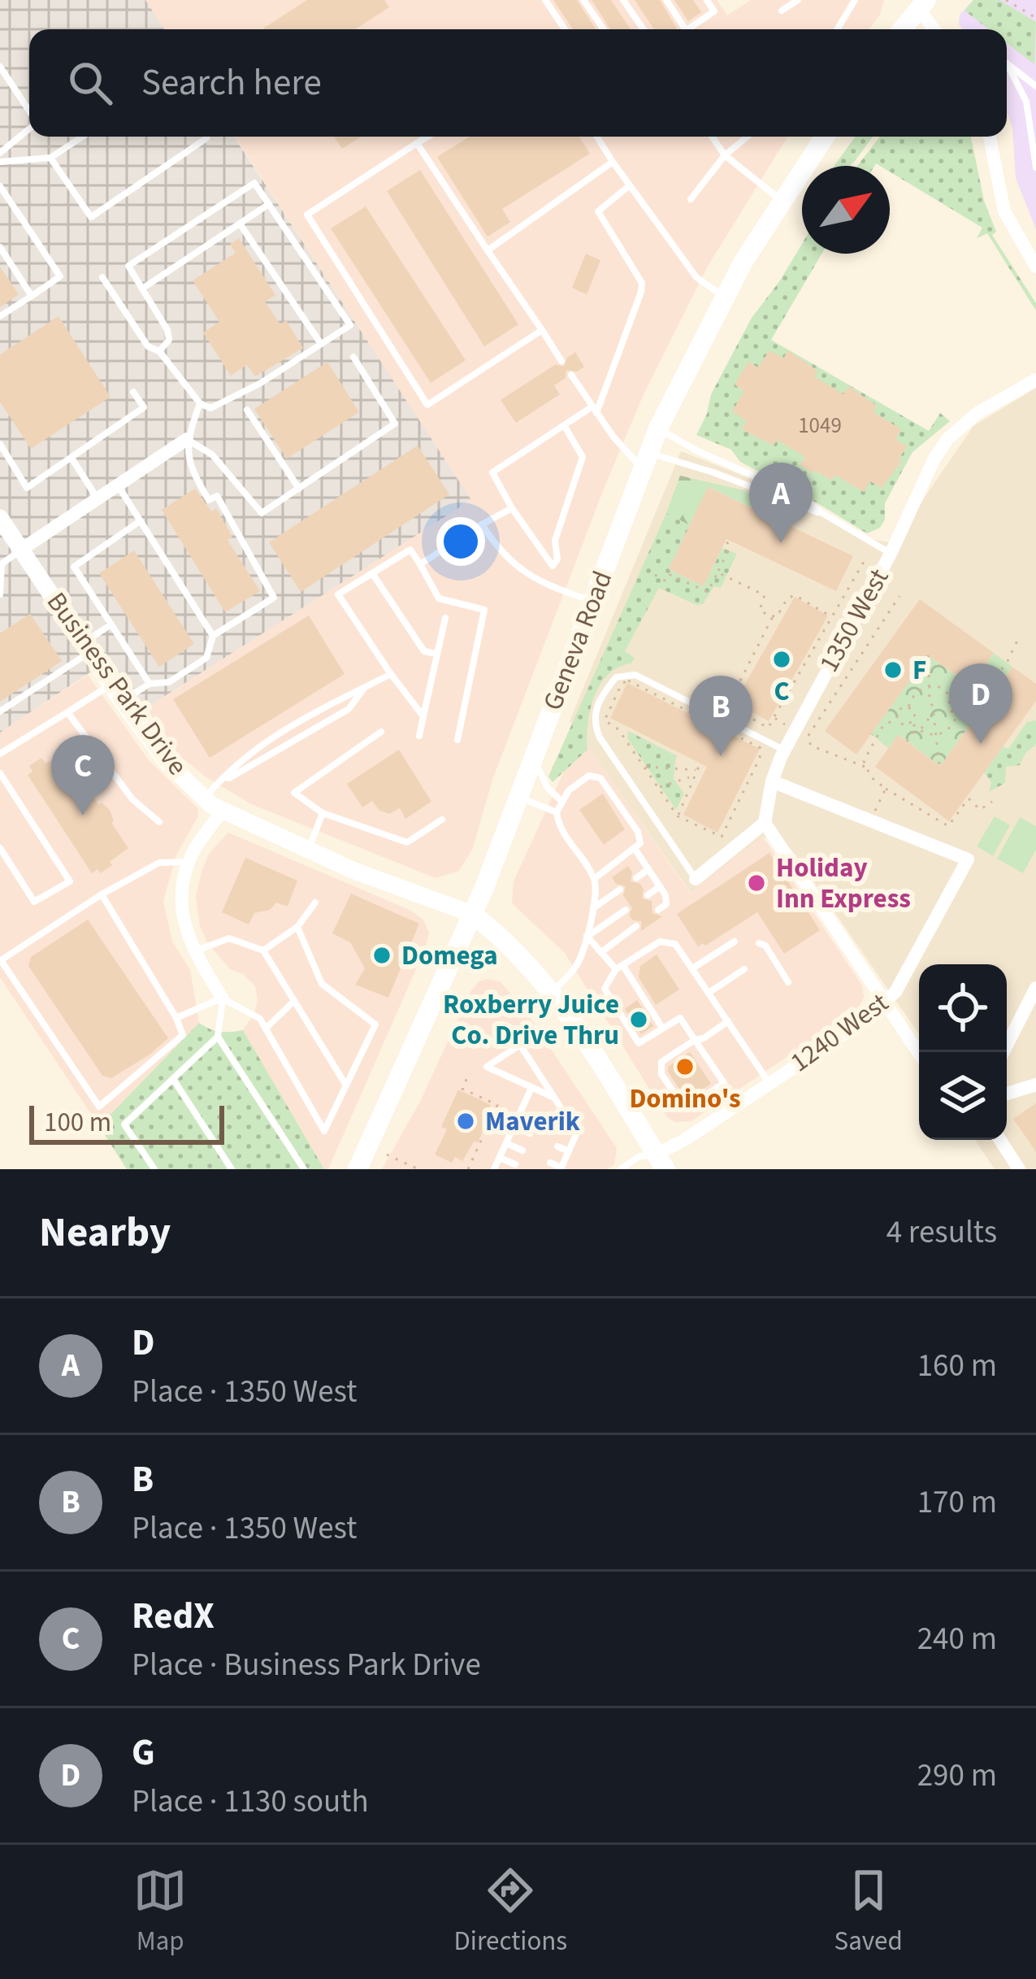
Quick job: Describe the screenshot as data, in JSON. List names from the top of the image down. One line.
{"streets":{"main road":["Geneva Road"],"street":["1350 West","Business Park Drive","1240 West"]},"crossings":[["Geneva Road","Business Park Drive"]],"places":["C","F","Holiday Inn Express","Domega","Roxberry Juice Co. Drive Thru","Domino's","Maverik"],"house_numbers":["1049"],"scale_bar":"100 m","north":"top right","page":{"search":"Search here","pins":["A","D","B","C"],"scale":"100 m","heading":["Nearby","4 results"],"list":[{"mark":"A","name":"D","note":"Place · 1350 West","value":"160 m"},{"mark":"B","name":"B","note":"Place · 1350 West","value":"170 m"},{"mark":"C","name":"RedX","note":"Place · Business Park Drive","value":"240 m"},{"mark":"D","name":"G","note":"Place · 1130 south","value":"290 m"}],"nav":["Map","Directions","Saved"]}}
